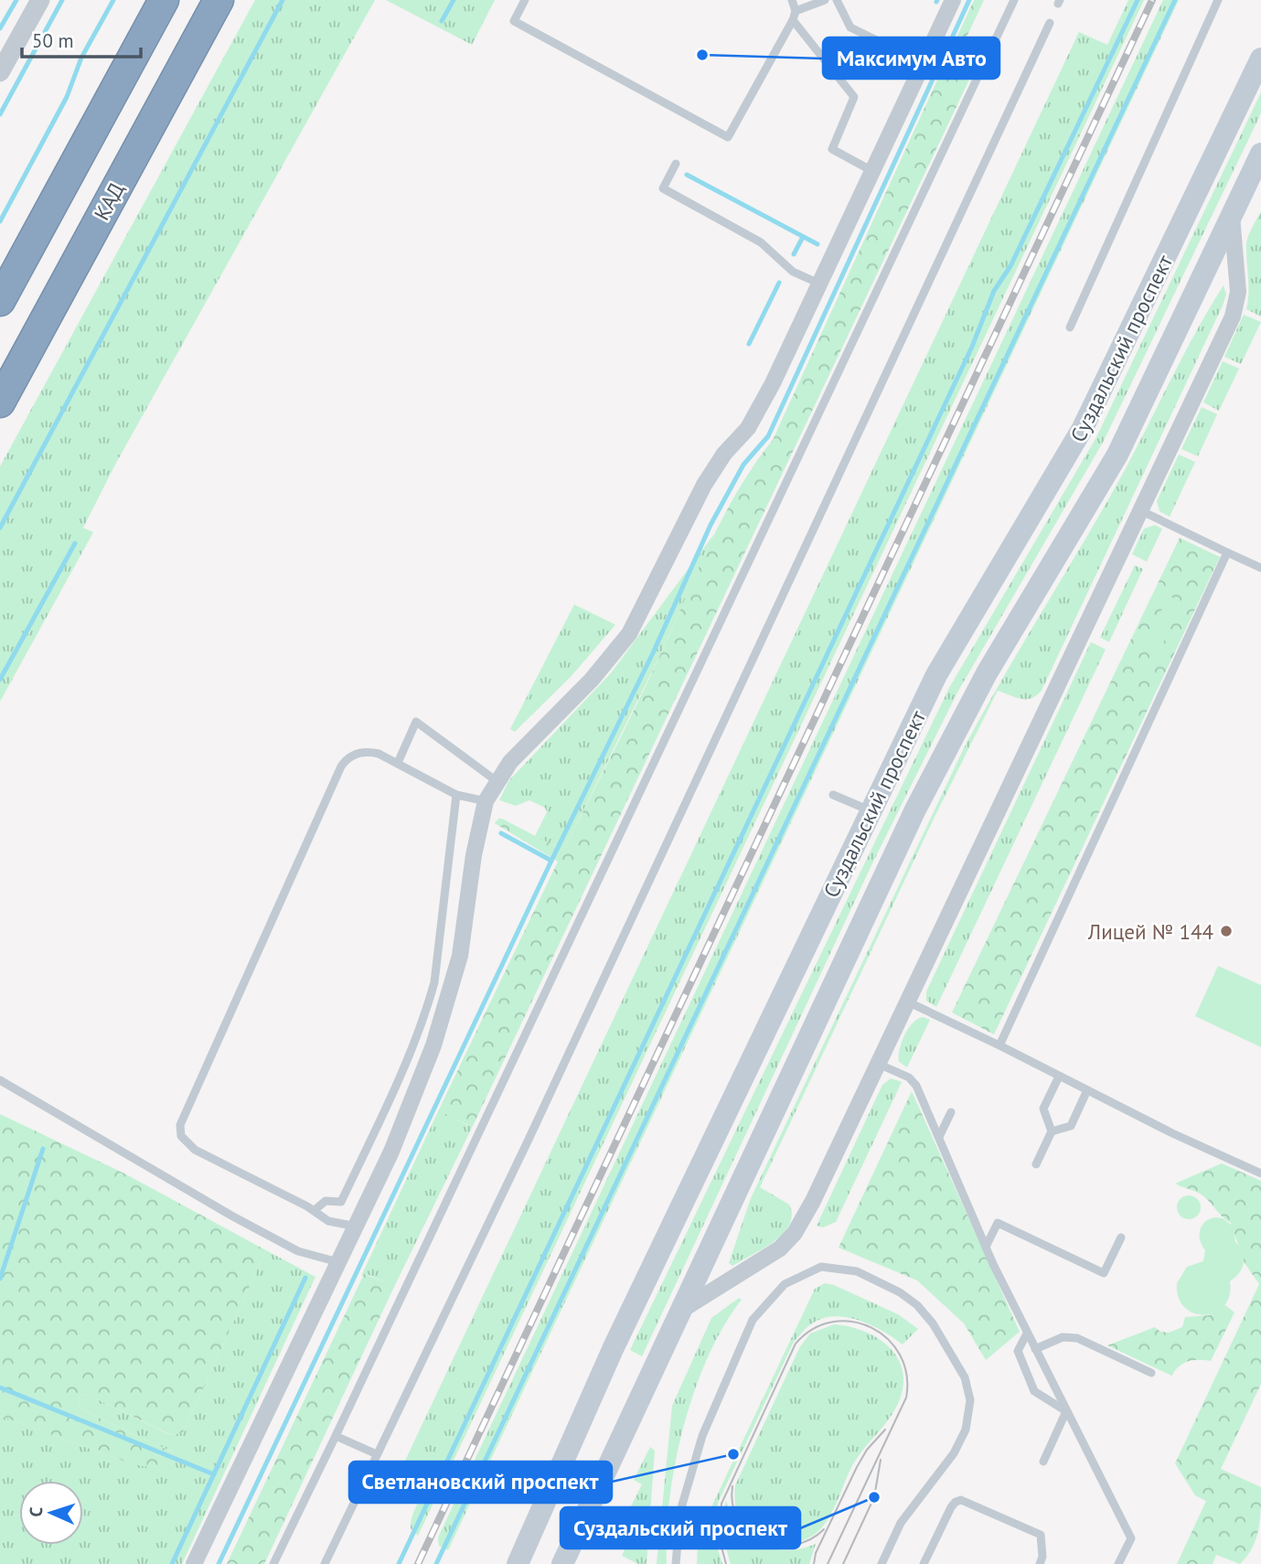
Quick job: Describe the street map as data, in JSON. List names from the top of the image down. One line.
{"streets":{"highway":["КАД"],"main road":["Суздальский проспект"]},"places":["Максимум Авто","Лицей № 144","Светлановский проспект","Суздальский проспект"],"scale_bar":"50 m","north":"left"}
